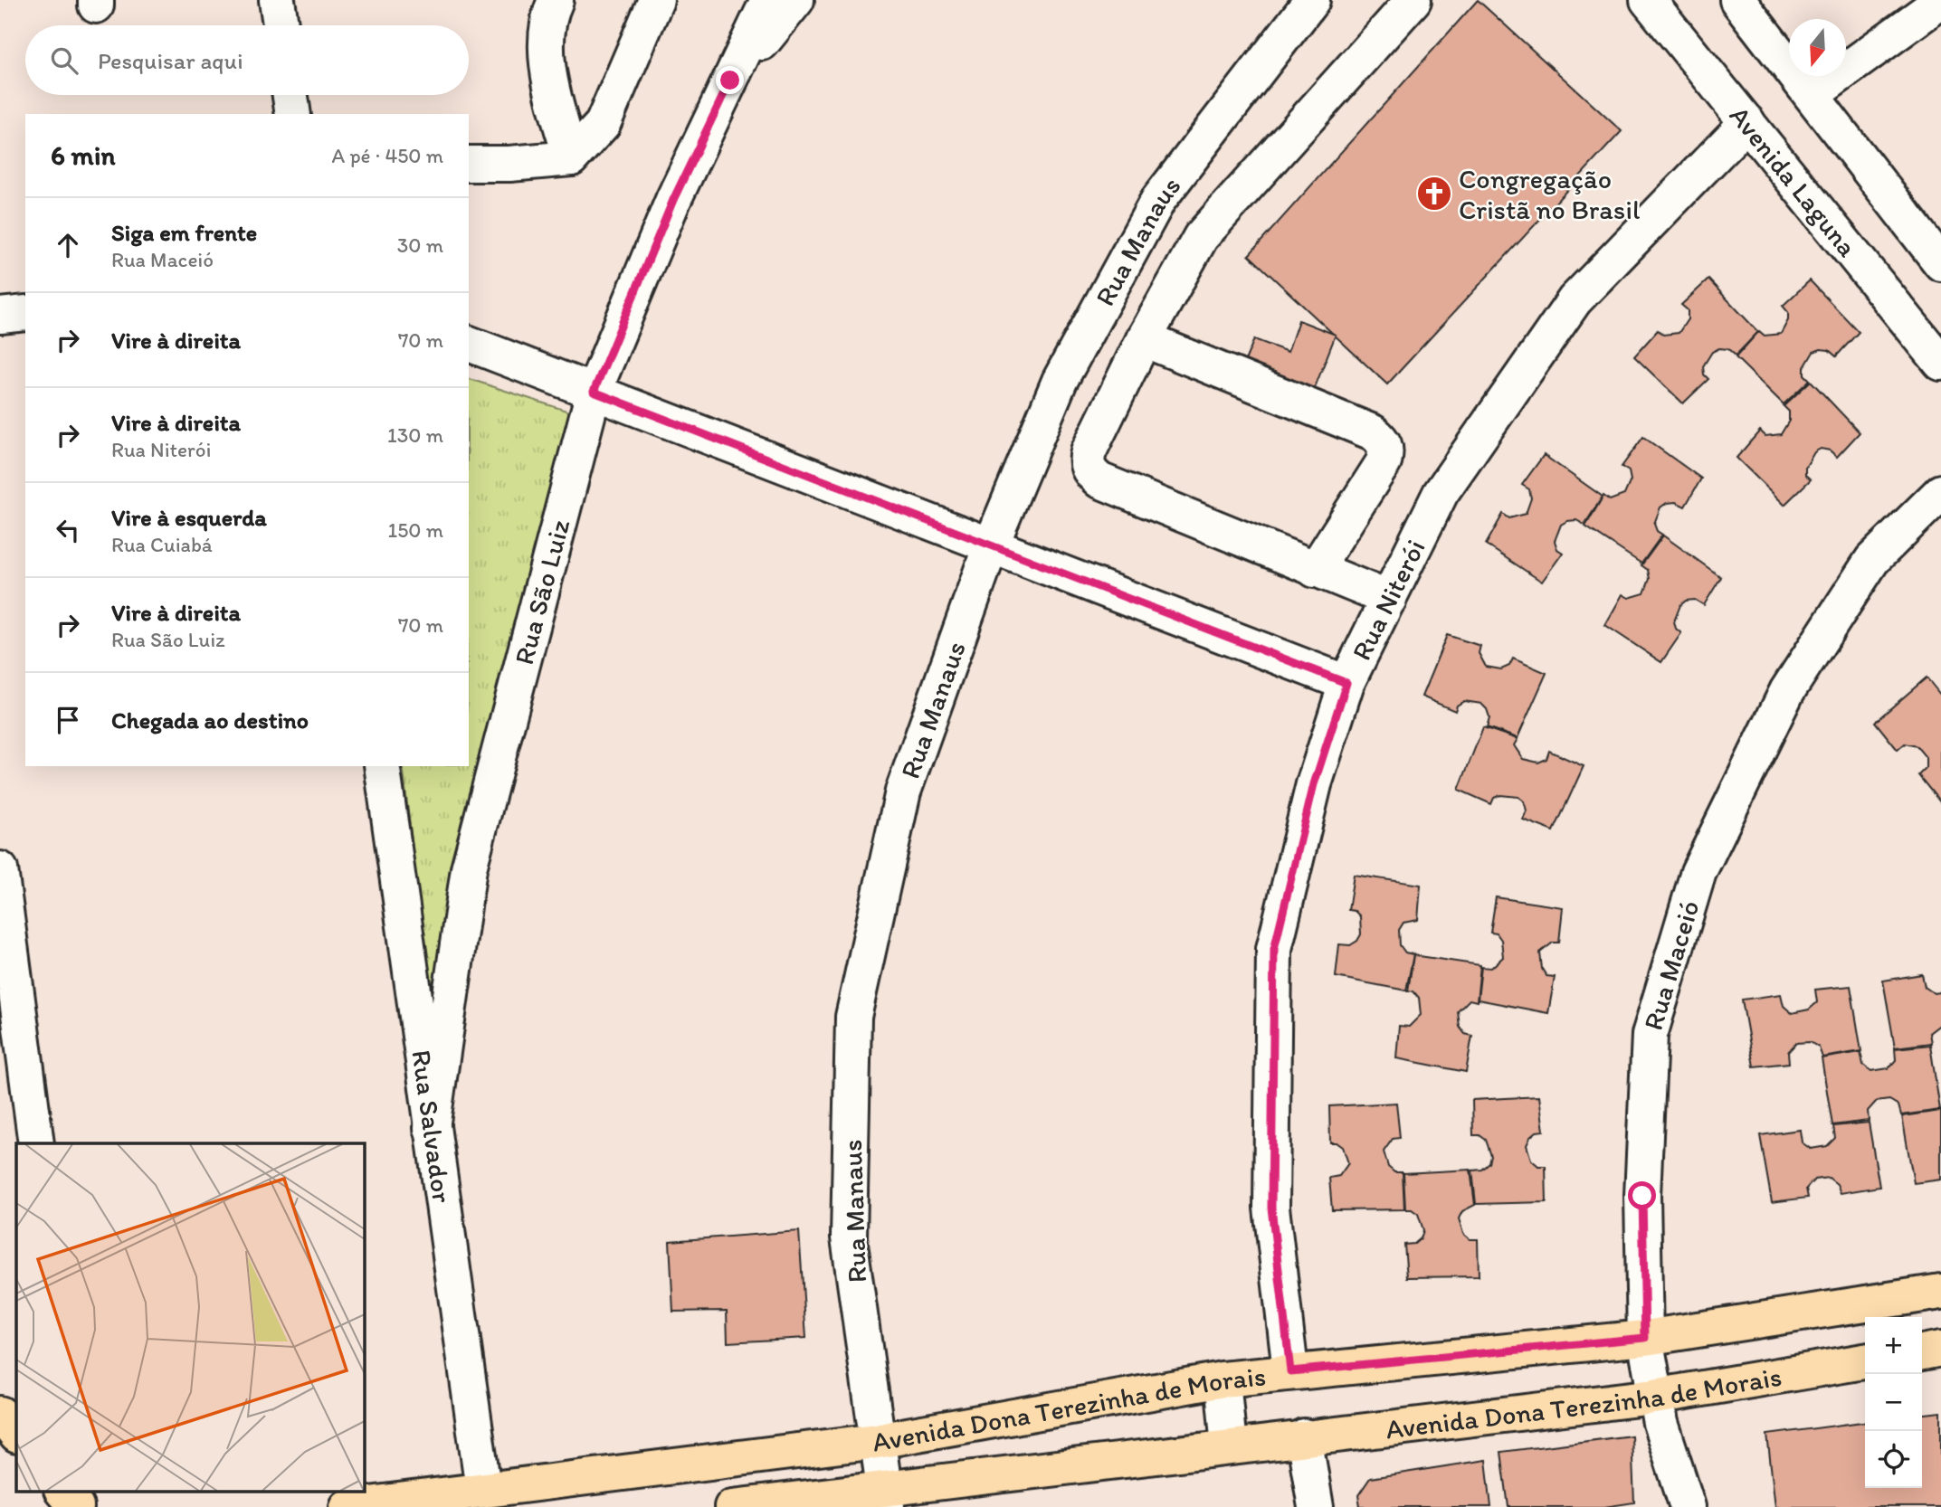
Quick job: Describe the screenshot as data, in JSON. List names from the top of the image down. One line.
{"streets":{"main road":["Avenida Dona Terezinha de Morais"],"street":["Avenida Laguna","Rua Manaus","Rua São Luiz","Rua Niterói","Rua Maceió","Rua Salvador"]},"crossings":[["Avenida Laguna","Rua Niterói"],["Rua Manaus","Avenida Dona Terezinha de Morais"],["Rua São Luiz","Rua Salvador"],["Rua Niterói","Avenida Dona Terezinha de Morais"],["Rua Maceió","Avenida Dona Terezinha de Morais"],["Rua Salvador","Avenida Dona Terezinha de Morais"]],"places":{"church":["Congregação Cristã no Brasil"]},"north":"bottom","page":{"search":"Pesquisar aqui","heading":["6 min","A pé · 450 m"],"list":[["Siga em frente","Rua Maceió","30 m"],["Vire à direita","70 m"],["Vire à direita","Rua Niterói","130 m"],["Vire à esquerda","Rua Cuiabá","150 m"],["Vire à direita","Rua São Luiz","70 m"],"Chegada ao destino"],"map_buttons":["+","−"]}}
